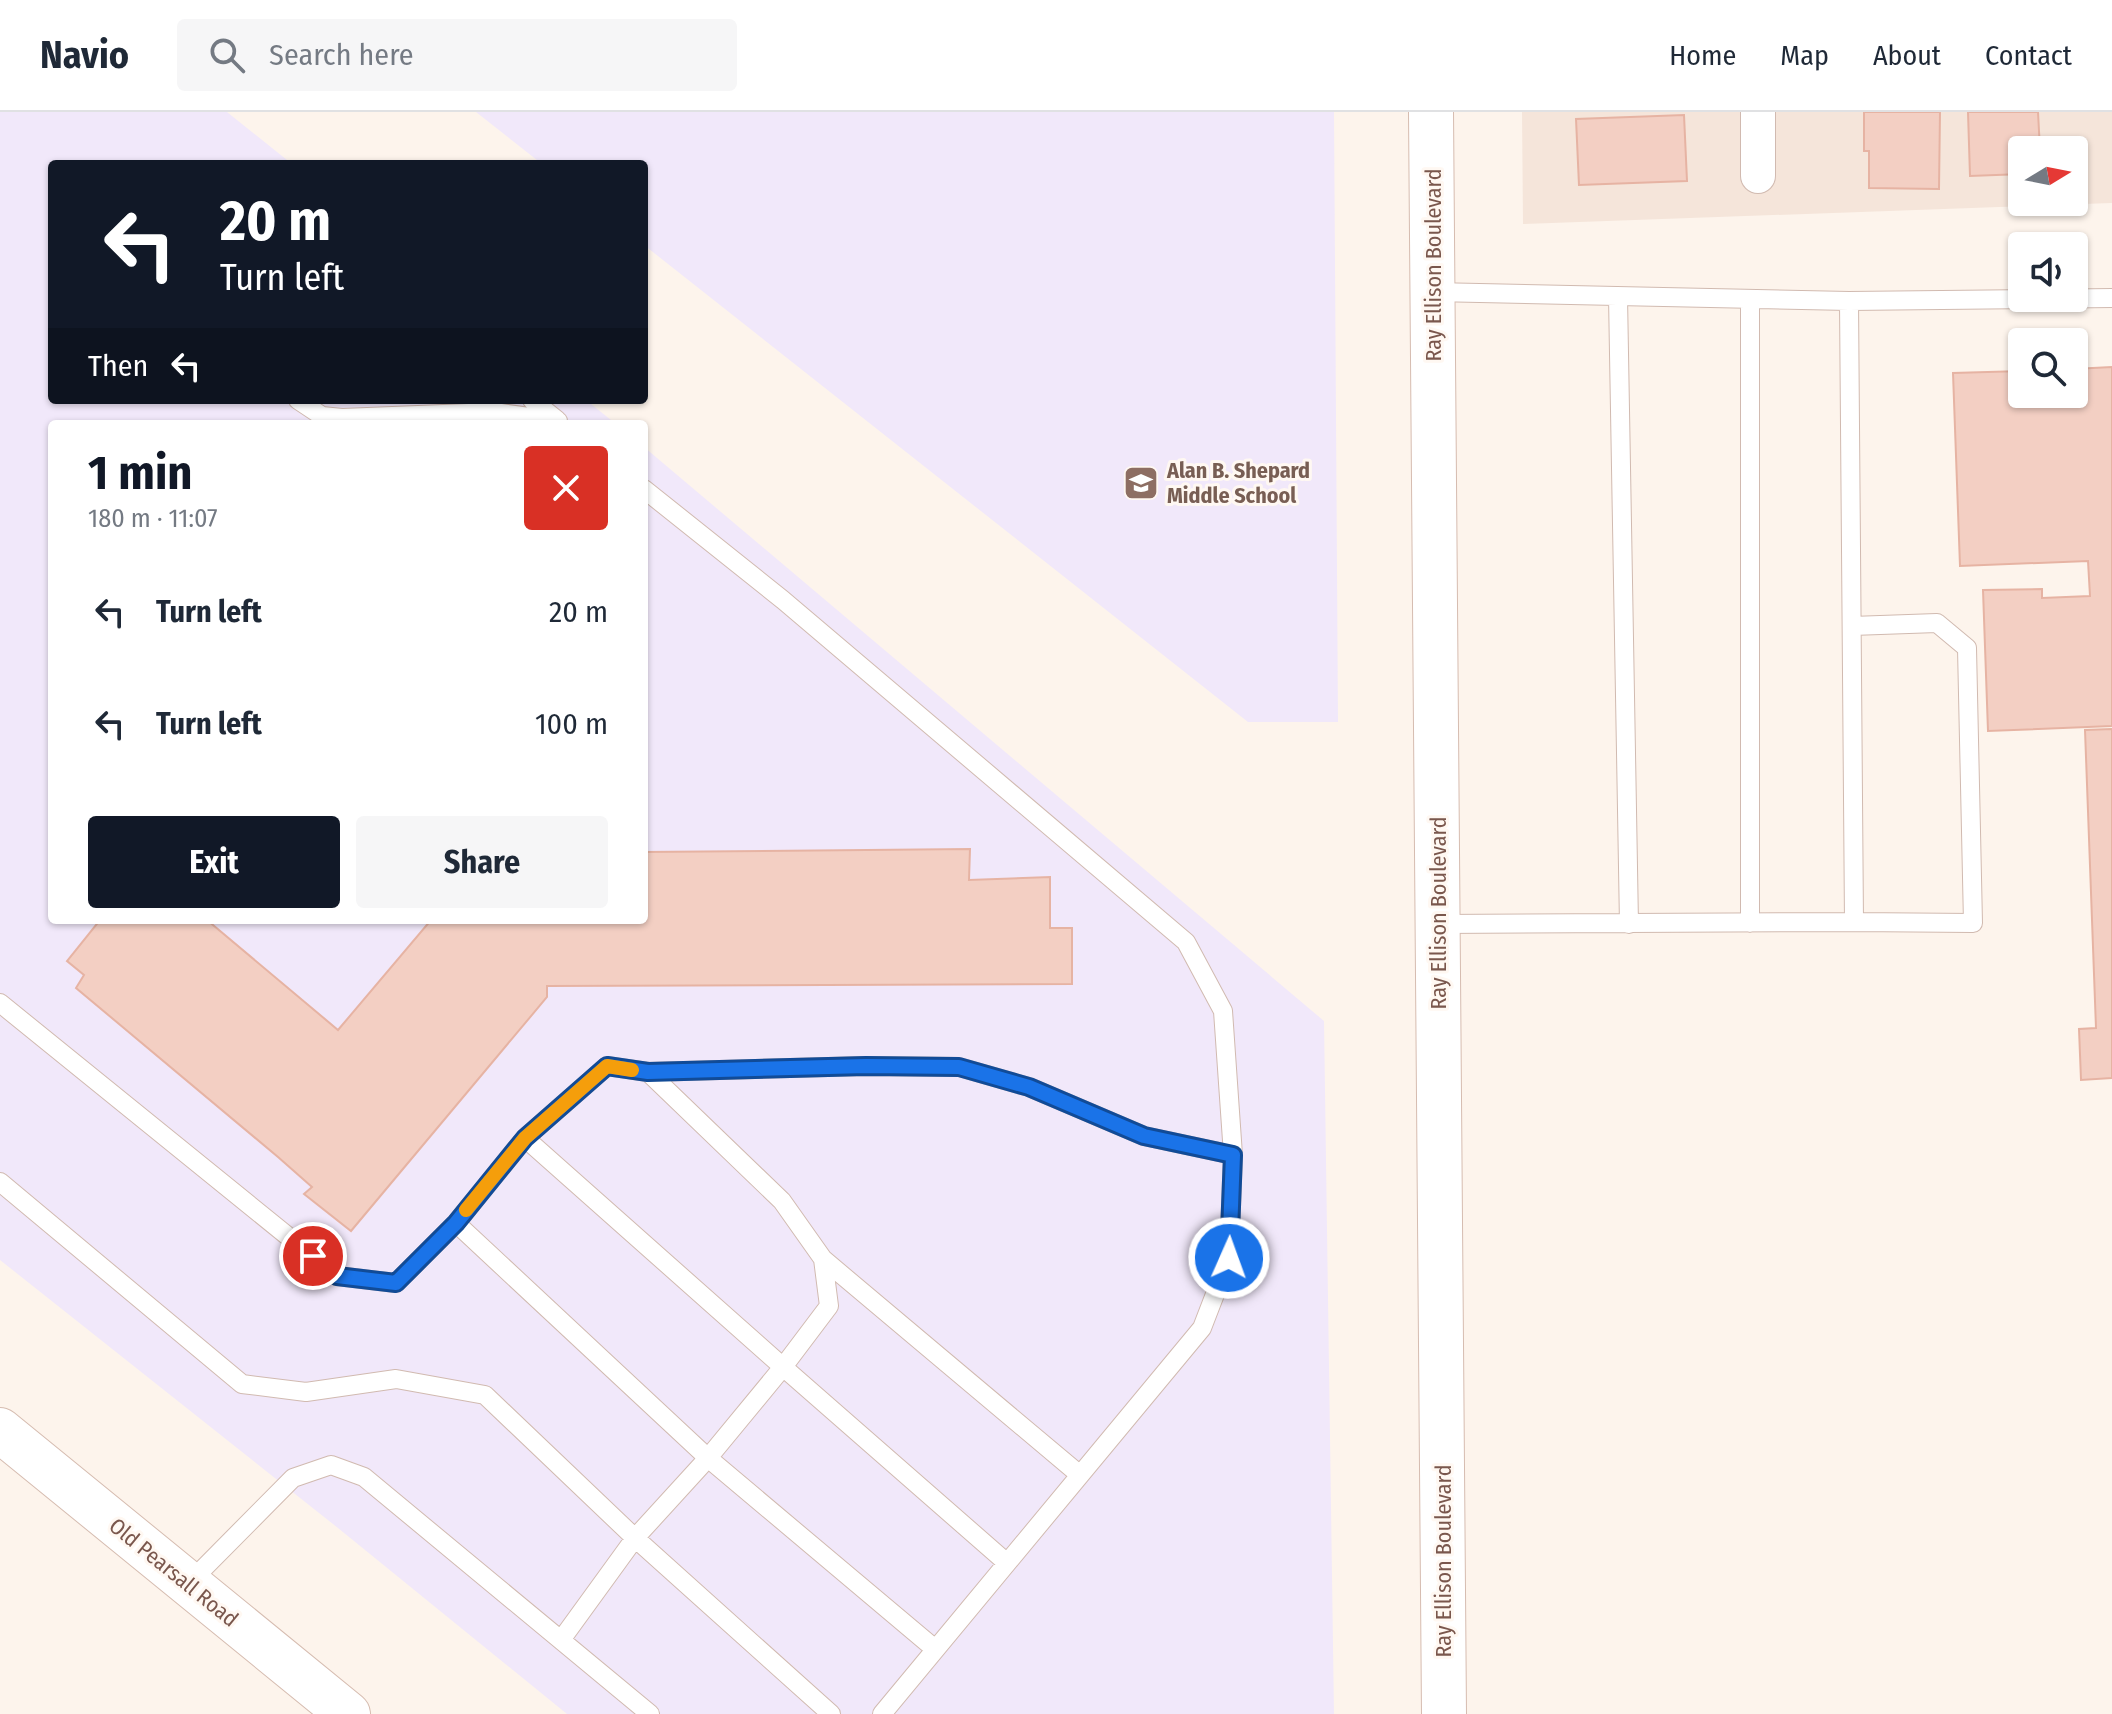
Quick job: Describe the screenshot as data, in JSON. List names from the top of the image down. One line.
{"streets":{"main road":["Ray Ellison Boulevard","Old Pearsall Road"]},"places":{"school or university":["Alan B. Shepard Middle School"]},"north":"right","page":{"header":"Navio","search":"Search here","nav":["Home","Map","About","Contact"],"turn":["20 m","Turn left"],"then":"Then","heading":["1 min","180 m · 11:07"],"list":[{"name":"Turn left","value":"20 m"},{"name":"Turn left","value":"100 m"}],"buttons":["Exit","Share"]}}
